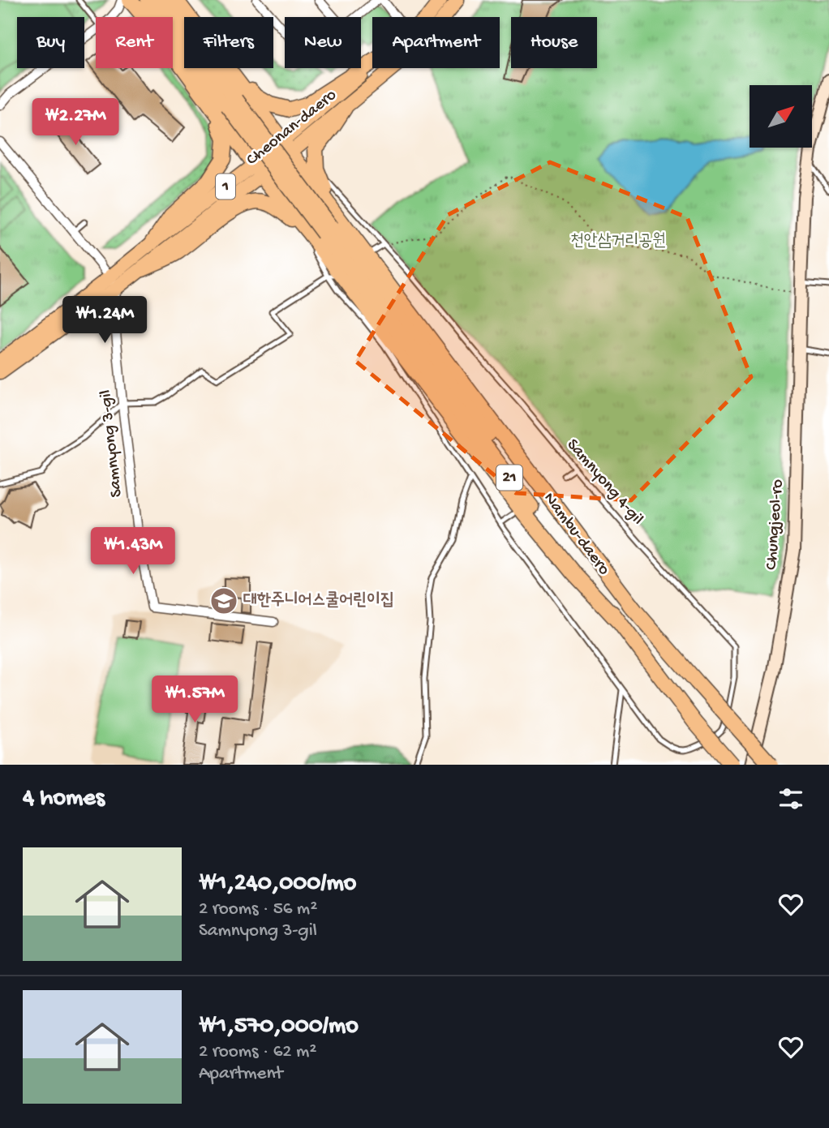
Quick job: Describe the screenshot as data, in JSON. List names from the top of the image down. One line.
{"streets":{"highway":["21","Nambu-daero"],"main road":["Cheonan-daero","1"],"street":["Samnyong 3-gil","Chungjeol-ro"],"lane":["Samnyong 4-gil"]},"crossings":[["Cheonan-daero","Samnyong 3-gil"],["21","Samnyong 4-gil"],["21","Nambu-daero"],["Samnyong 4-gil","Nambu-daero"]],"parks":["천안삼거리공원"],"places":{"school or university":["대한주니어스쿨어린이집"]},"north":"top right","page":{"chip":["Buy","Rent","Filters","New","Apartment","House"],"price":["₩2.27M","₩1.24M","₩1.43M","₩1.57M"],"heading":"4 homes","list":[{"name":"₩1,240,000/mo","note":"2 rooms · 56 m² · Samnyong 3-gil"},{"name":"₩1,570,000/mo","note":"2 rooms · 62 m² · Apartment"}]}}
